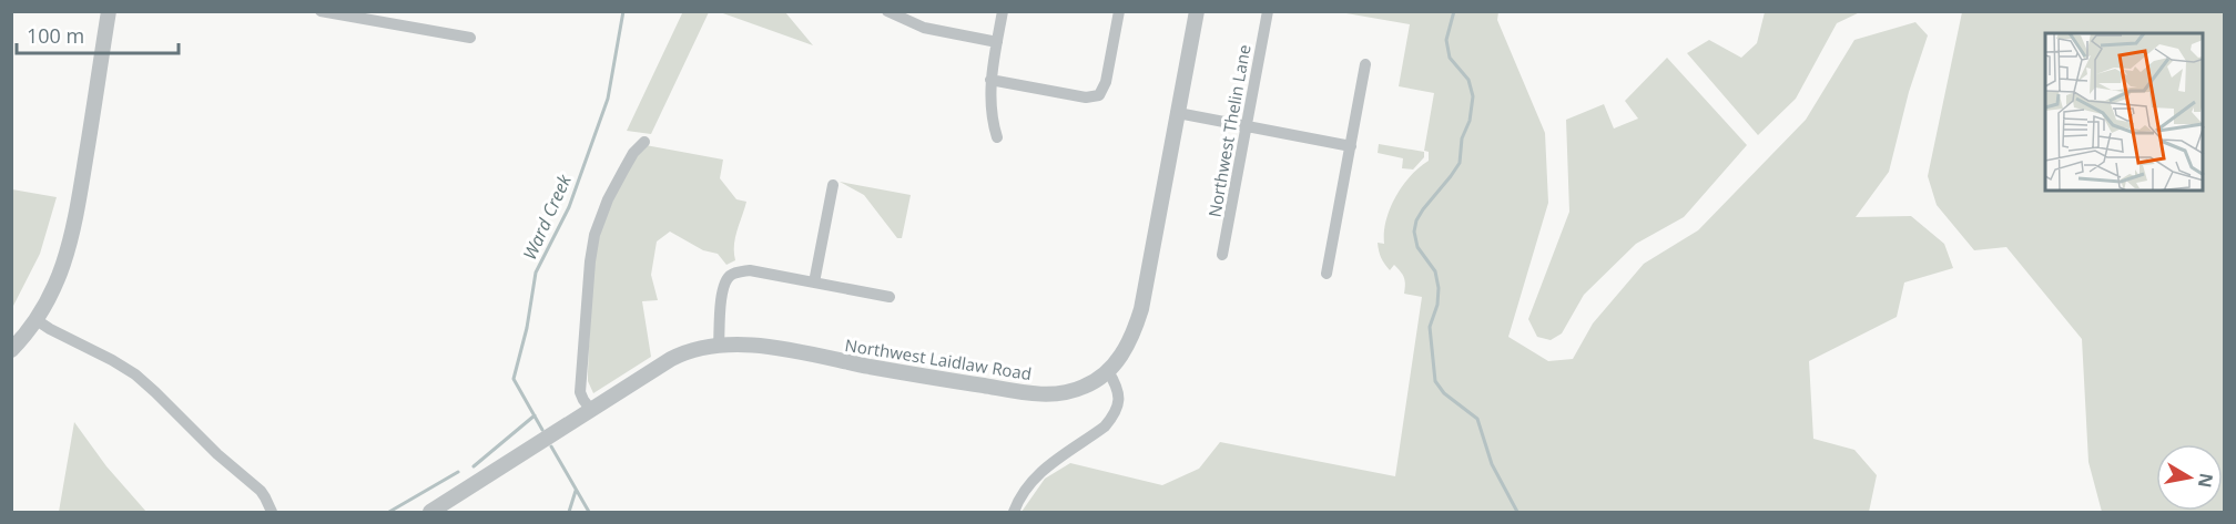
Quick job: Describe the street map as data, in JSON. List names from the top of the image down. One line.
{"streets":{"street":["Northwest Thelin Lane","Northwest Laidlaw Road"]},"water":["Ward Creek"],"scale_bar":"100 m","north":"right"}
